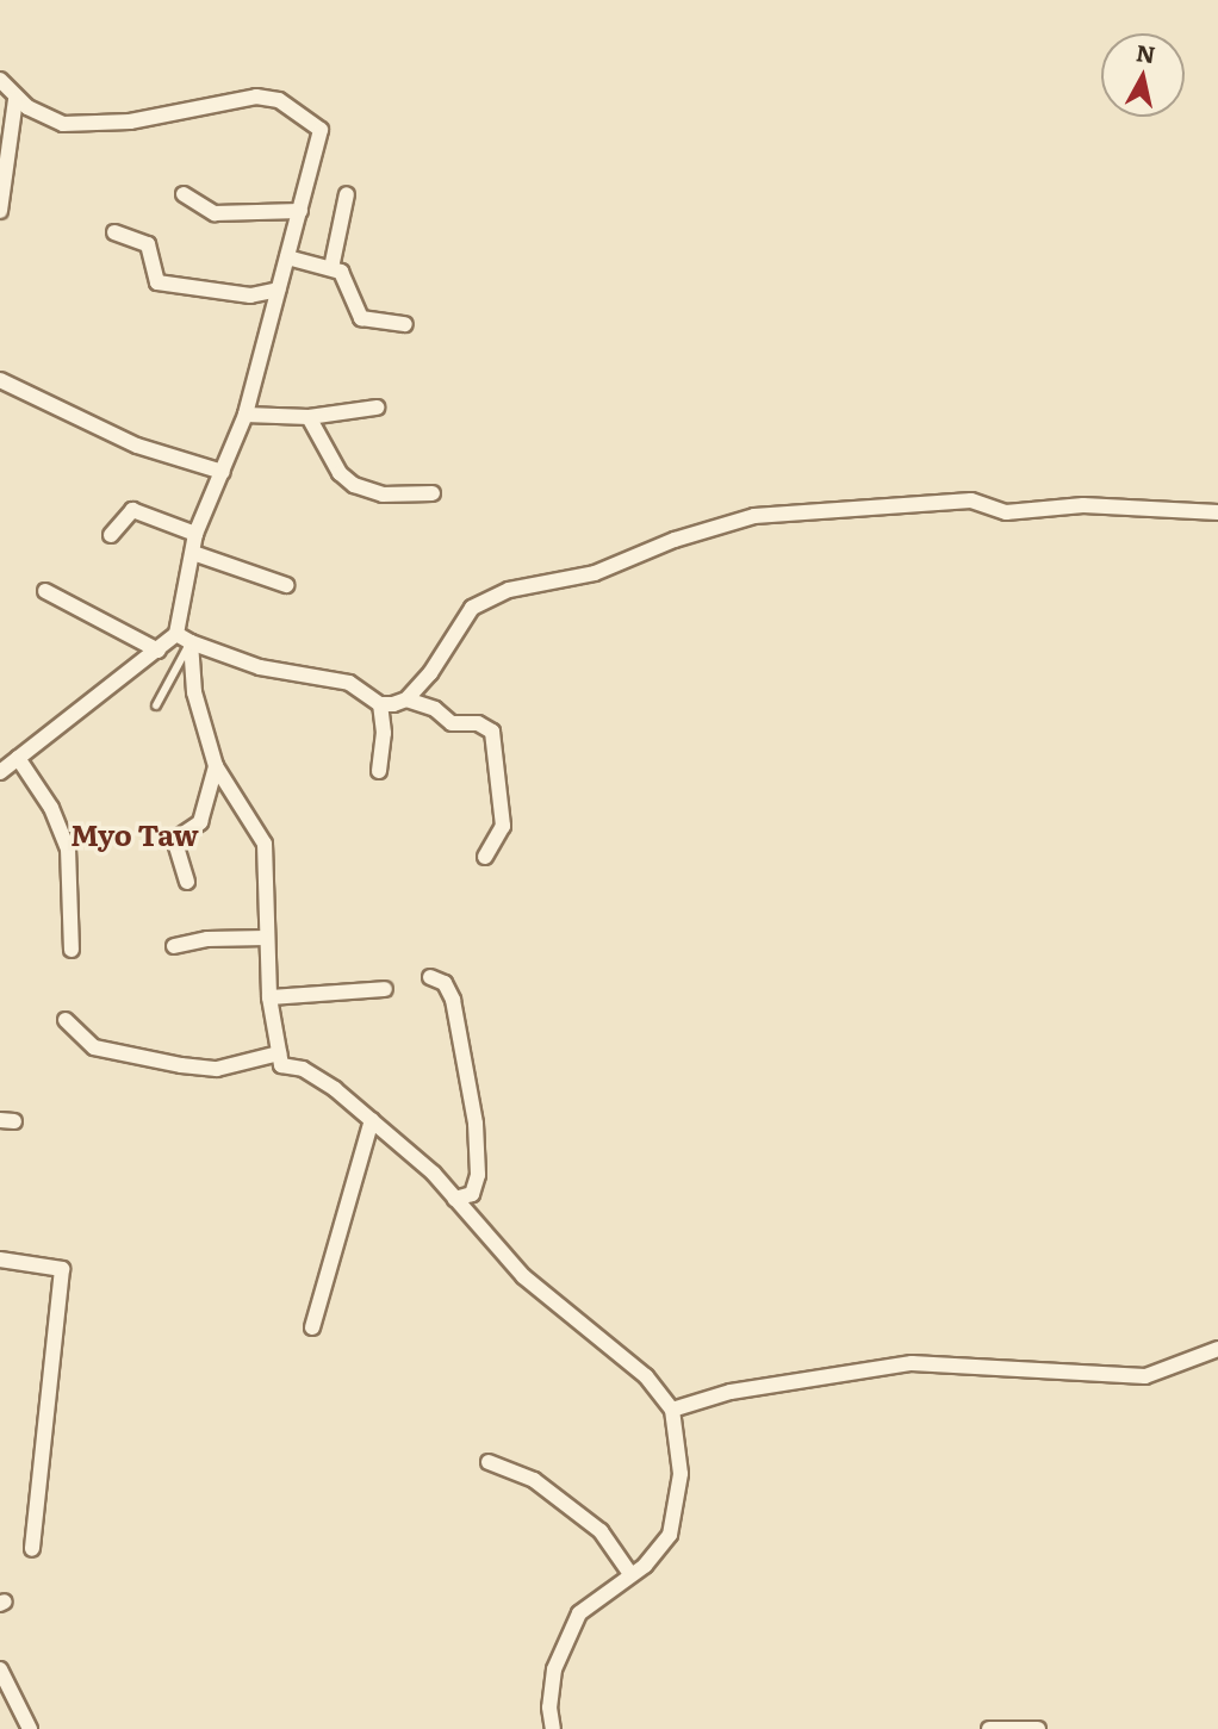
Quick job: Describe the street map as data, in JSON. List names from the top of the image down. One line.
{"districts":["Myo Taw"],"north":"top"}
